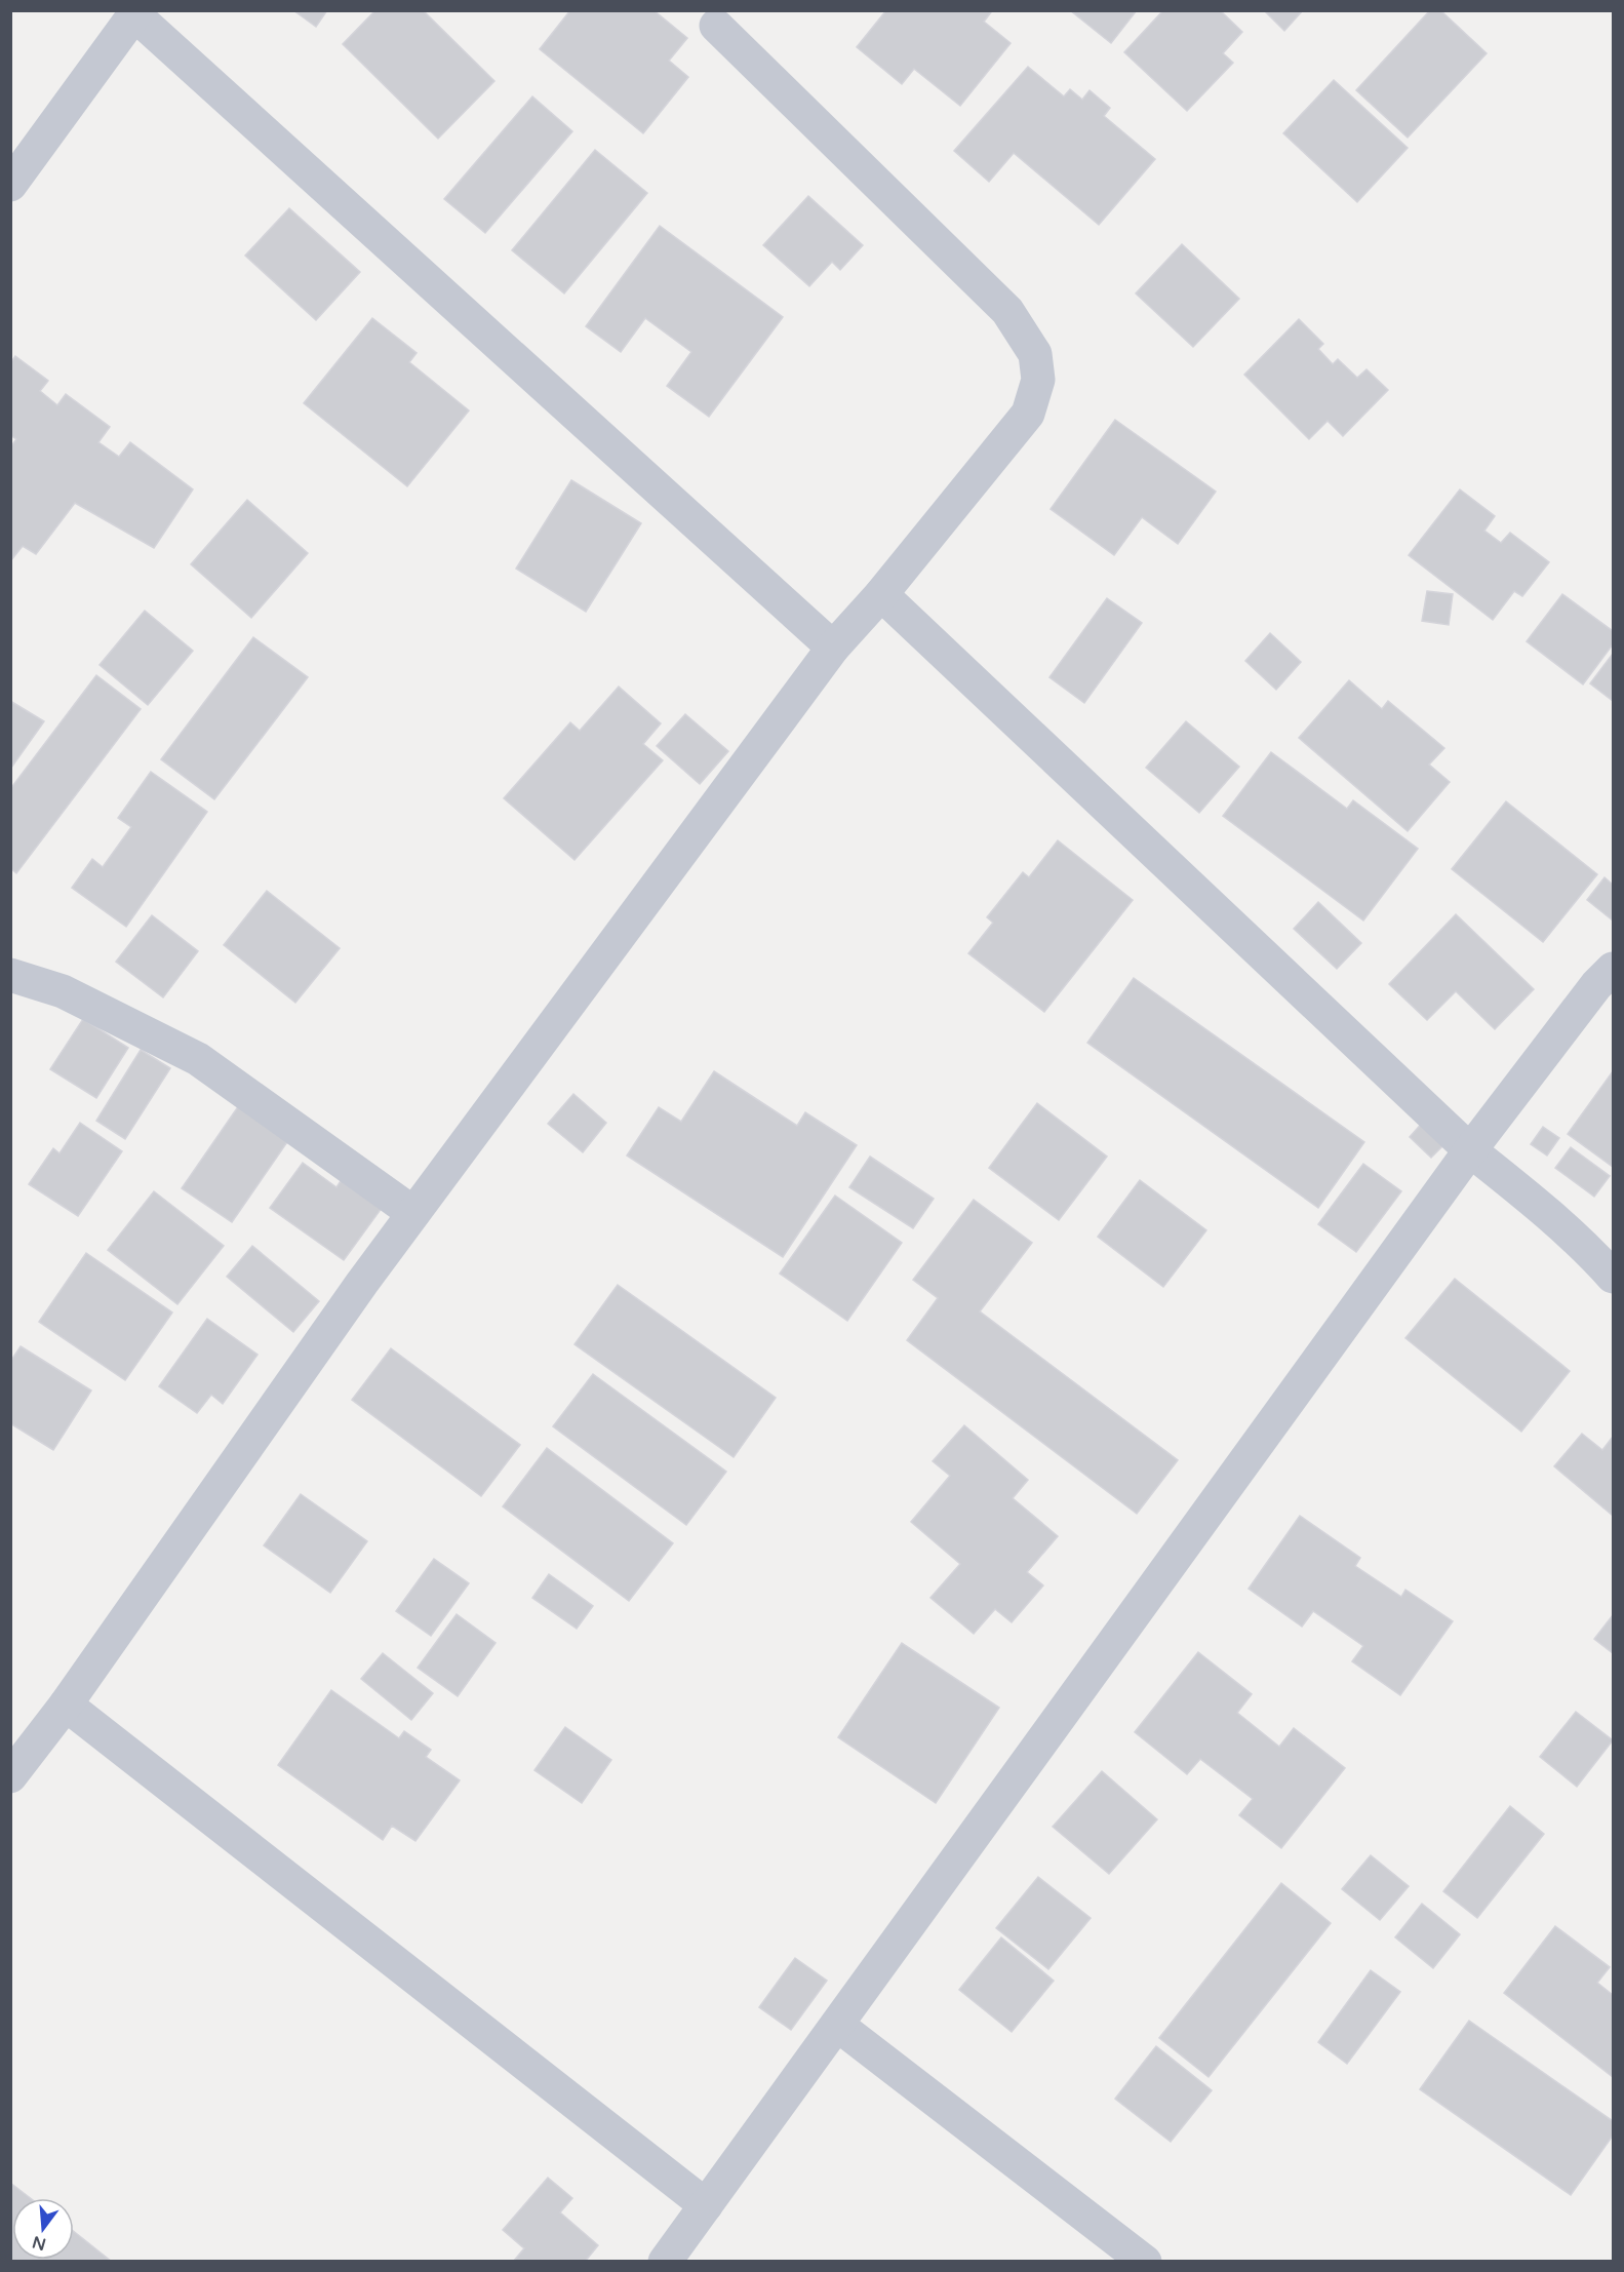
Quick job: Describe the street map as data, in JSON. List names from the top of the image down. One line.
{"north":"bottom"}
